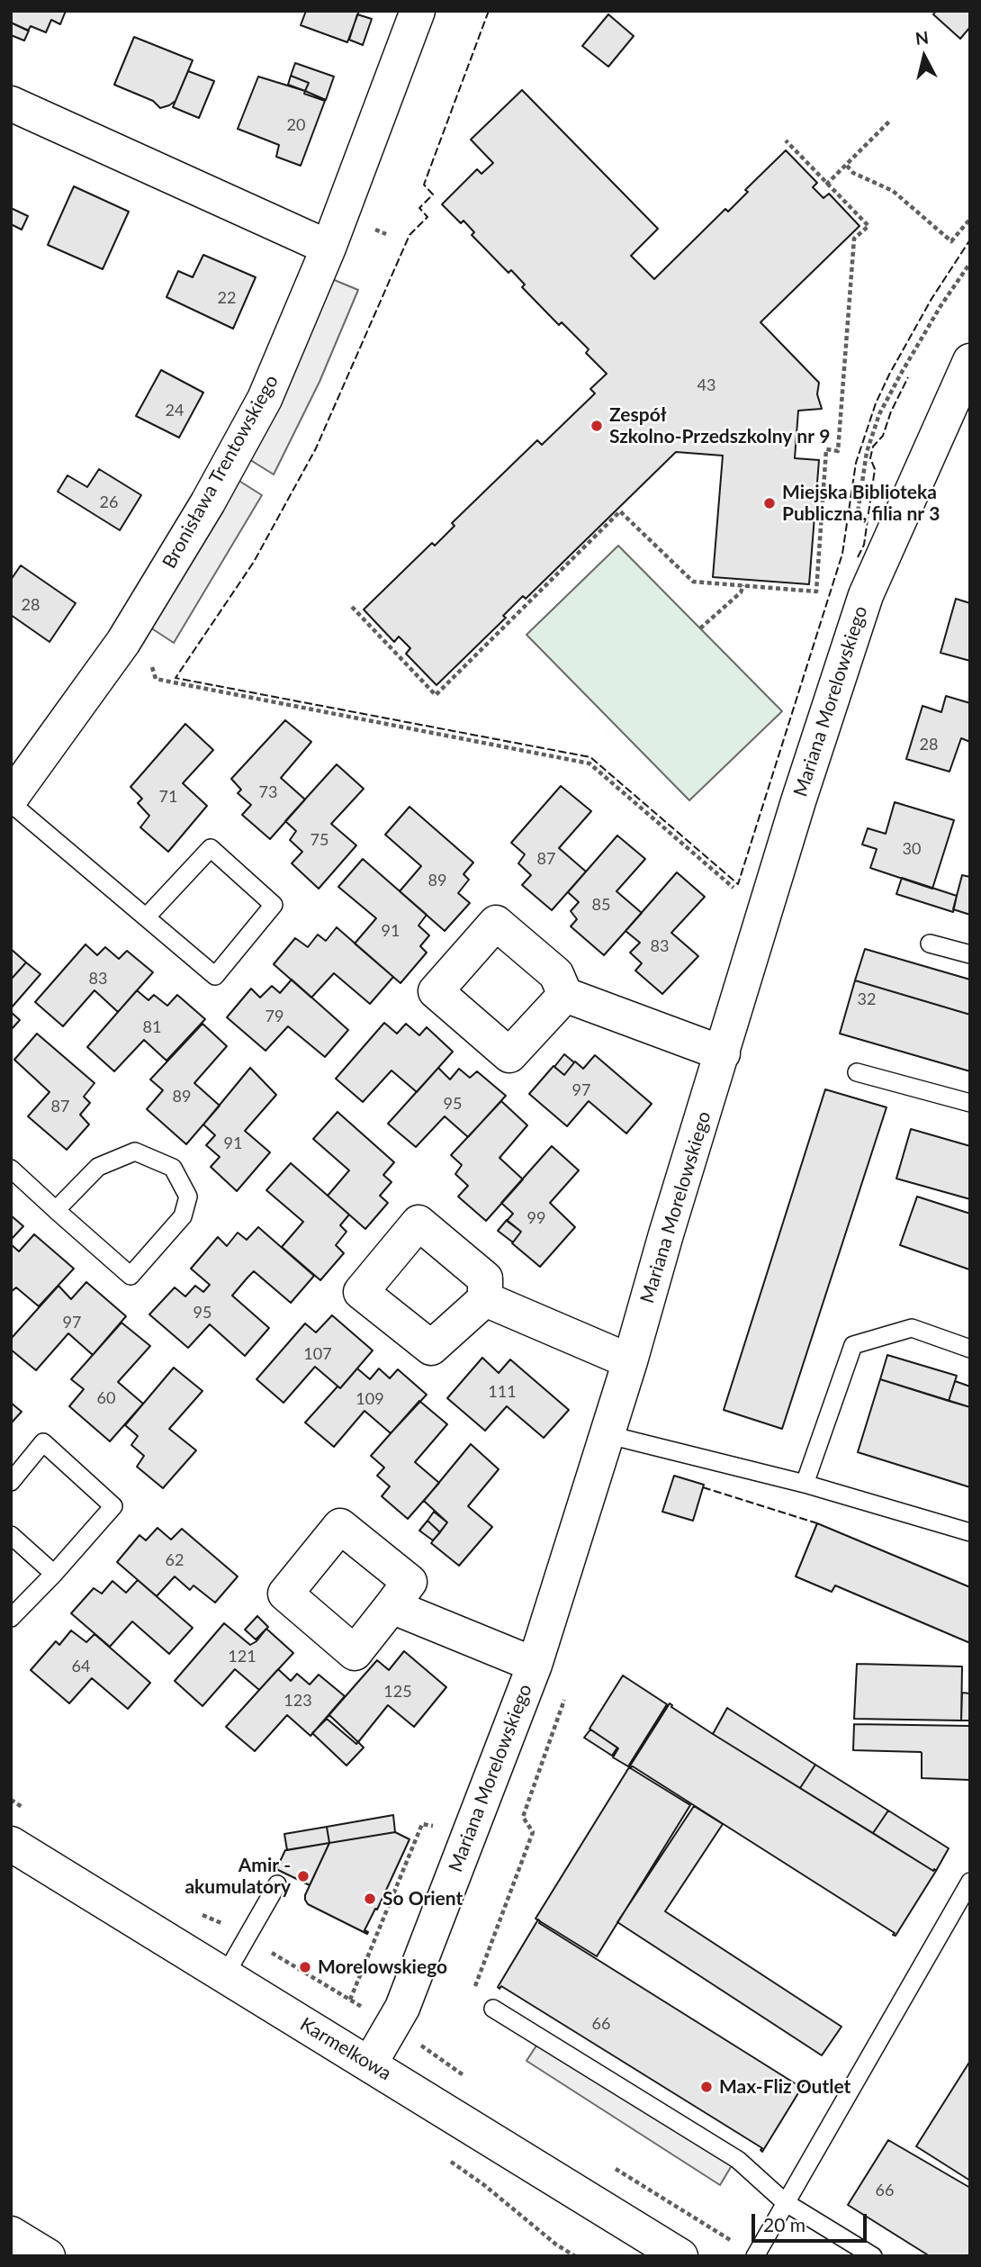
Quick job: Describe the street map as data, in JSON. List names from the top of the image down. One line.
{"streets":{"street":["Bronisława Trentowskiego","Mariana Morelowskiego","Karmelkowa"]},"crossings":[["Mariana Morelowskiego","Karmelkowa"]],"places":["Zespół Szkolno-Przedszkolny nr 9","Miejska Biblioteka Publiczna, filia nr 3","Amir - akumulatory","So Orient","Morelowskiego","Max-Fliz Outlet"],"house_numbers":["20","22","43","24","26","28","28","73","71","75","30","87","89","85","91","83","83","32","79","81","97","89","95","87","91","99","95","97","107","111","60","109","62","121","64","125","123","66","66"],"scale_bar":"20 m","north":"top"}
